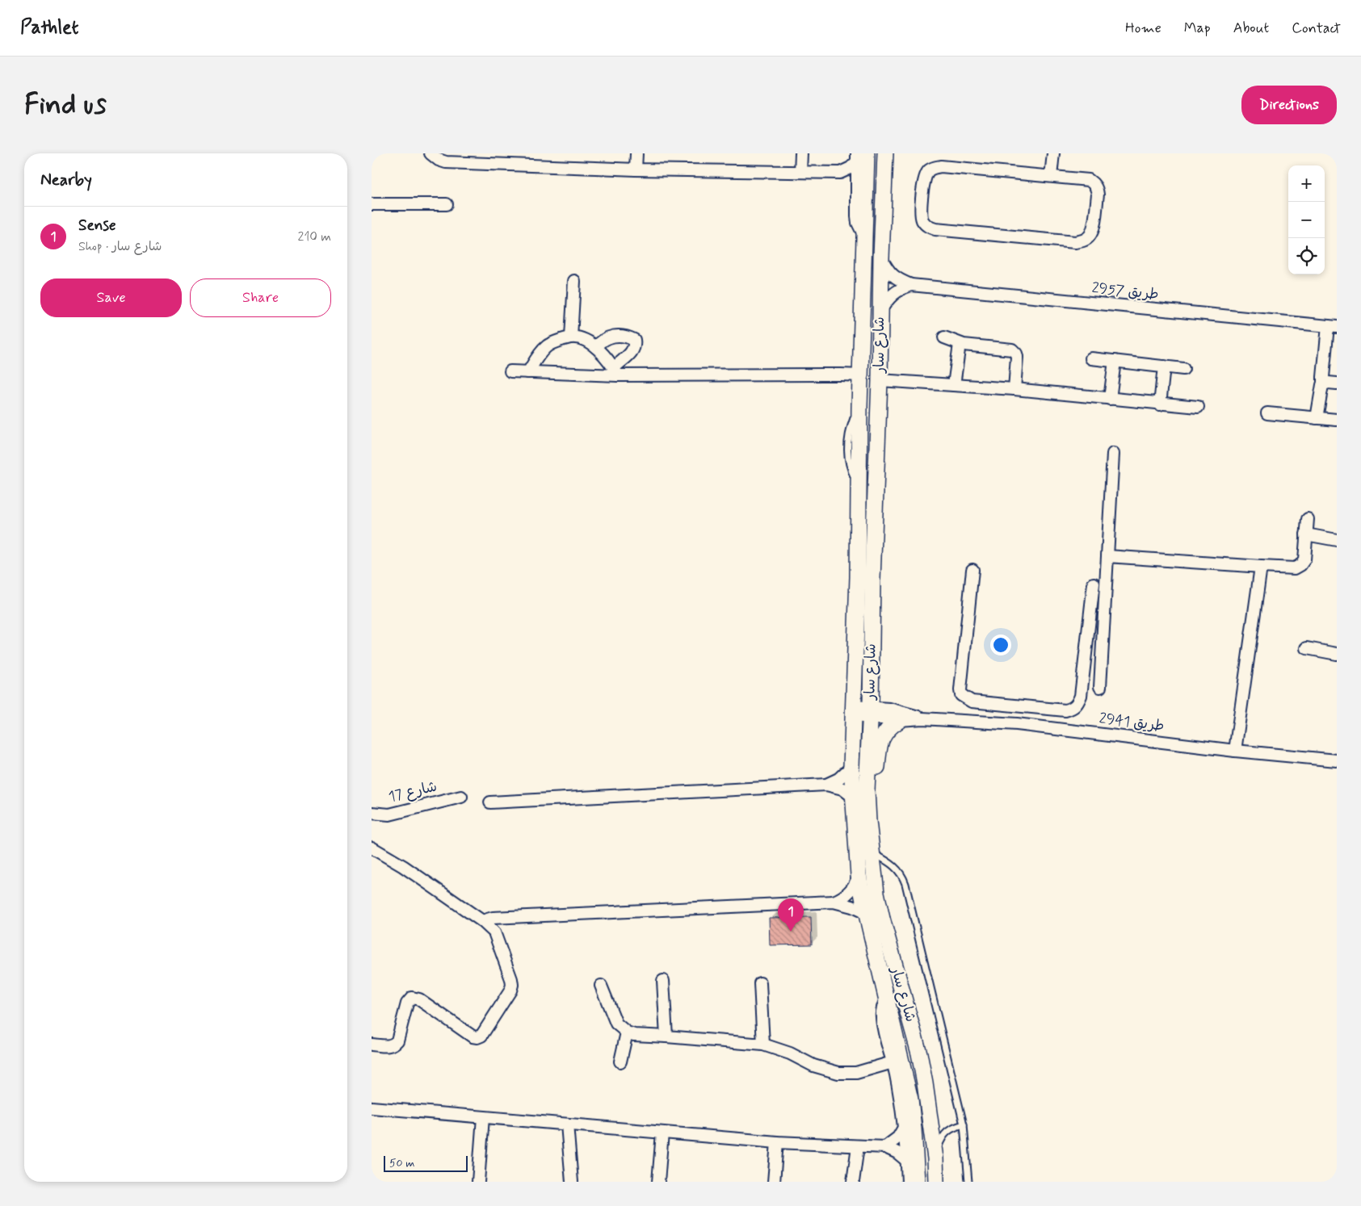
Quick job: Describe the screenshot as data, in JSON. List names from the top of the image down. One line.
{"streets":{"street":["طريق 2957","شارع سار","طريق 2941","شارع 17"]},"crossings":[["طريق 2957","شارع سار"],["شارع سار","طريق 2941"]],"scale_bar":"50 m","page":{"header":"Pathlet","nav":["Home","Map","About","Contact"],"buttons":["Directions",["Save","Share"]],"title":"Find us","heading":"Nearby","map_buttons":["+","−"],"list":[{"mark":"1","name":"Sense","note":"Shop · شارع سار","value":"210 m"}],"pins":"1","scale":"50 m"}}
